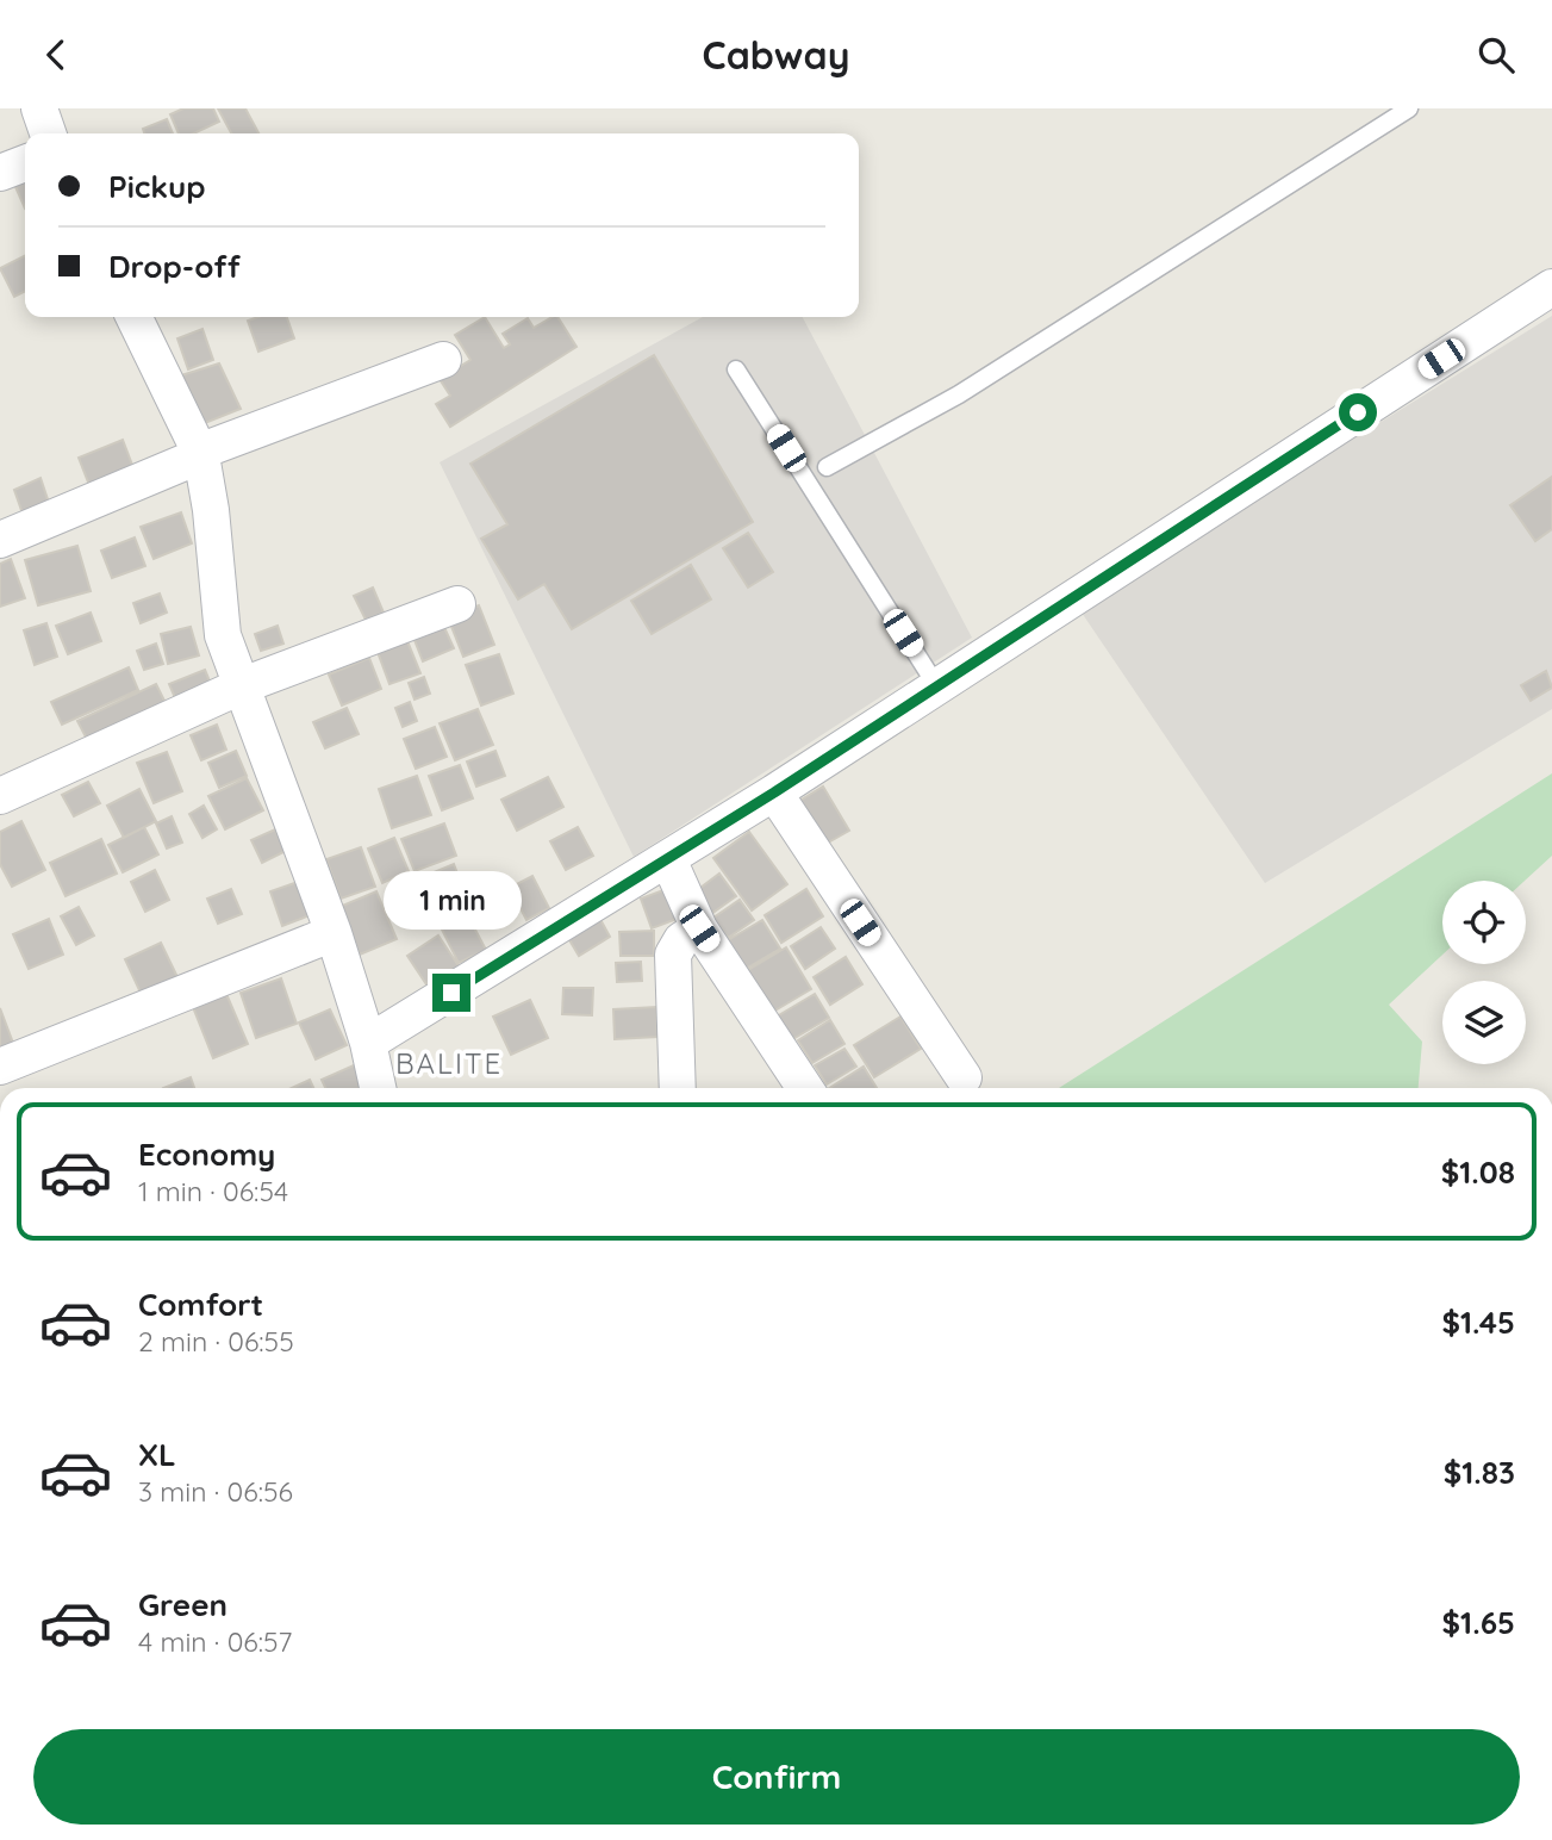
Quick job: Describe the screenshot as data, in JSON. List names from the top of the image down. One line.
{"districts":["BALITE"],"page":{"header":"Cabway","banner":["Pickup","Drop-off"],"bubble":"1 min","list":[{"name":"Economy","note":"1 min · 06:54","value":"$1.08"},{"name":"Comfort","note":"2 min · 06:55","value":"$1.45"},{"name":"XL","note":"3 min · 06:56","value":"$1.83"},{"name":"Green","note":"4 min · 06:57","value":"$1.65"}],"buttons":"Confirm"}}
